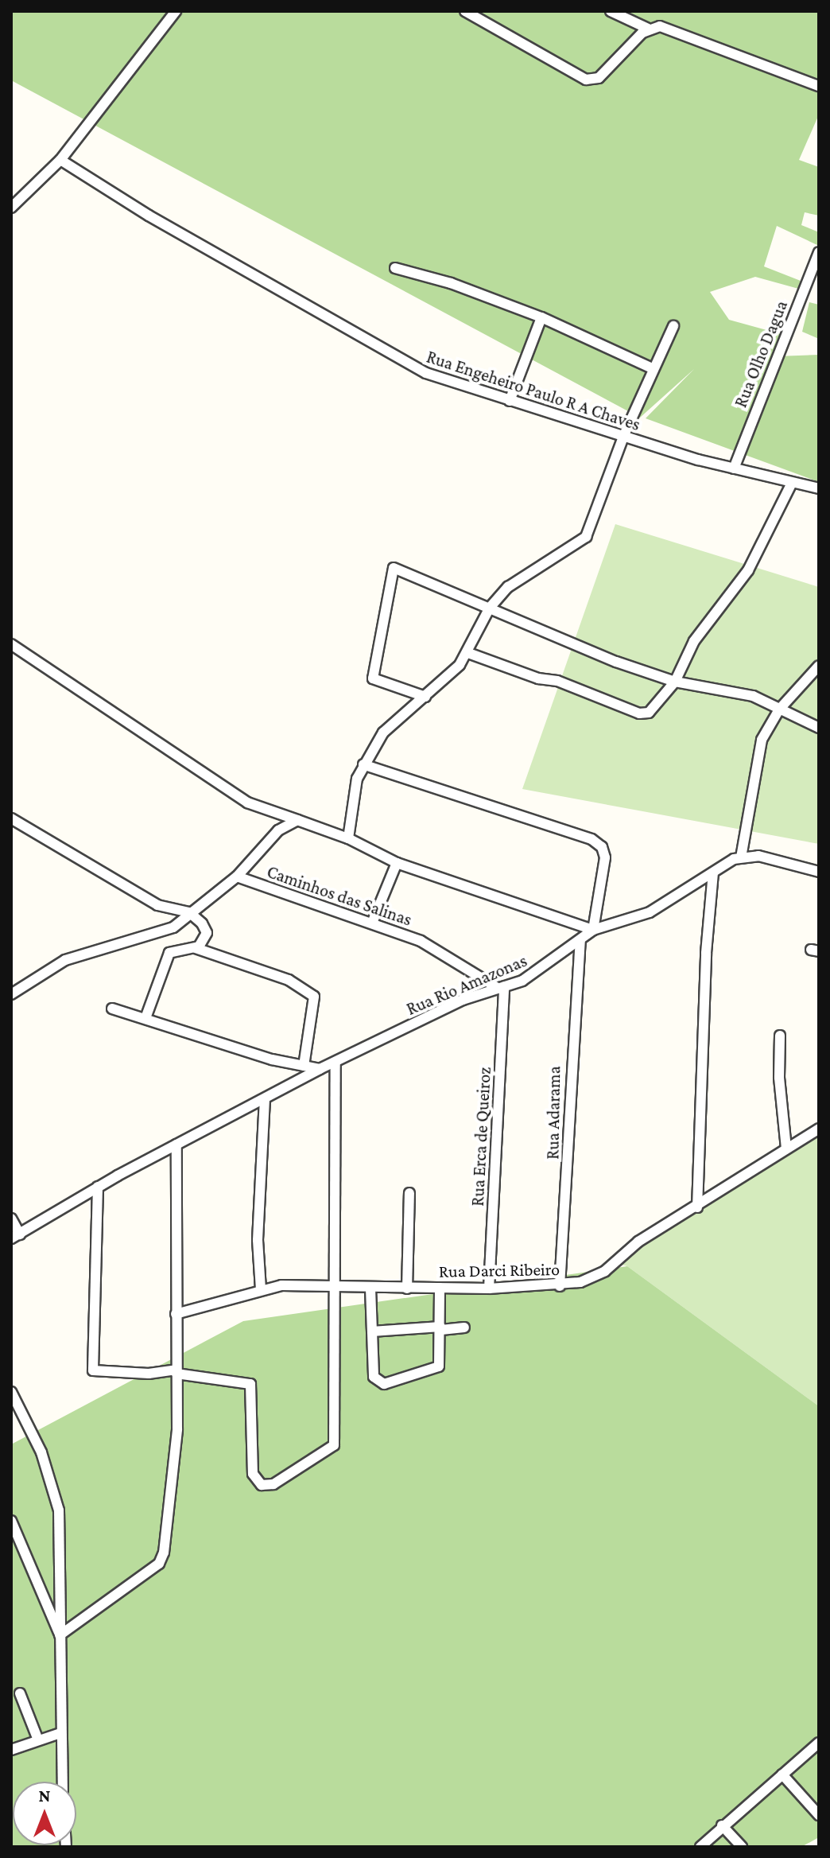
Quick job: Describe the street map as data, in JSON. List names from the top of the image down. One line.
{"streets":{"street":["Rua Olho Dagua","Rua Engeheiro Paulo R A Chaves","Caminhos das Salinas","Rua Rio Amazonas","Rua Adarama","Rua Erca de Queiroz","Rua Darci Ribeiro"]},"crossings":[["Rua Olho Dagua","Rua Engeheiro Paulo R A Chaves"],["Caminhos das Salinas","Rua Rio Amazonas"],["Caminhos das Salinas","Rua Erca de Queiroz"],["Rua Rio Amazonas","Rua Adarama"],["Rua Rio Amazonas","Rua Erca de Queiroz"],["Rua Adarama","Rua Darci Ribeiro"],["Rua Erca de Queiroz","Rua Darci Ribeiro"]],"north":"top"}
